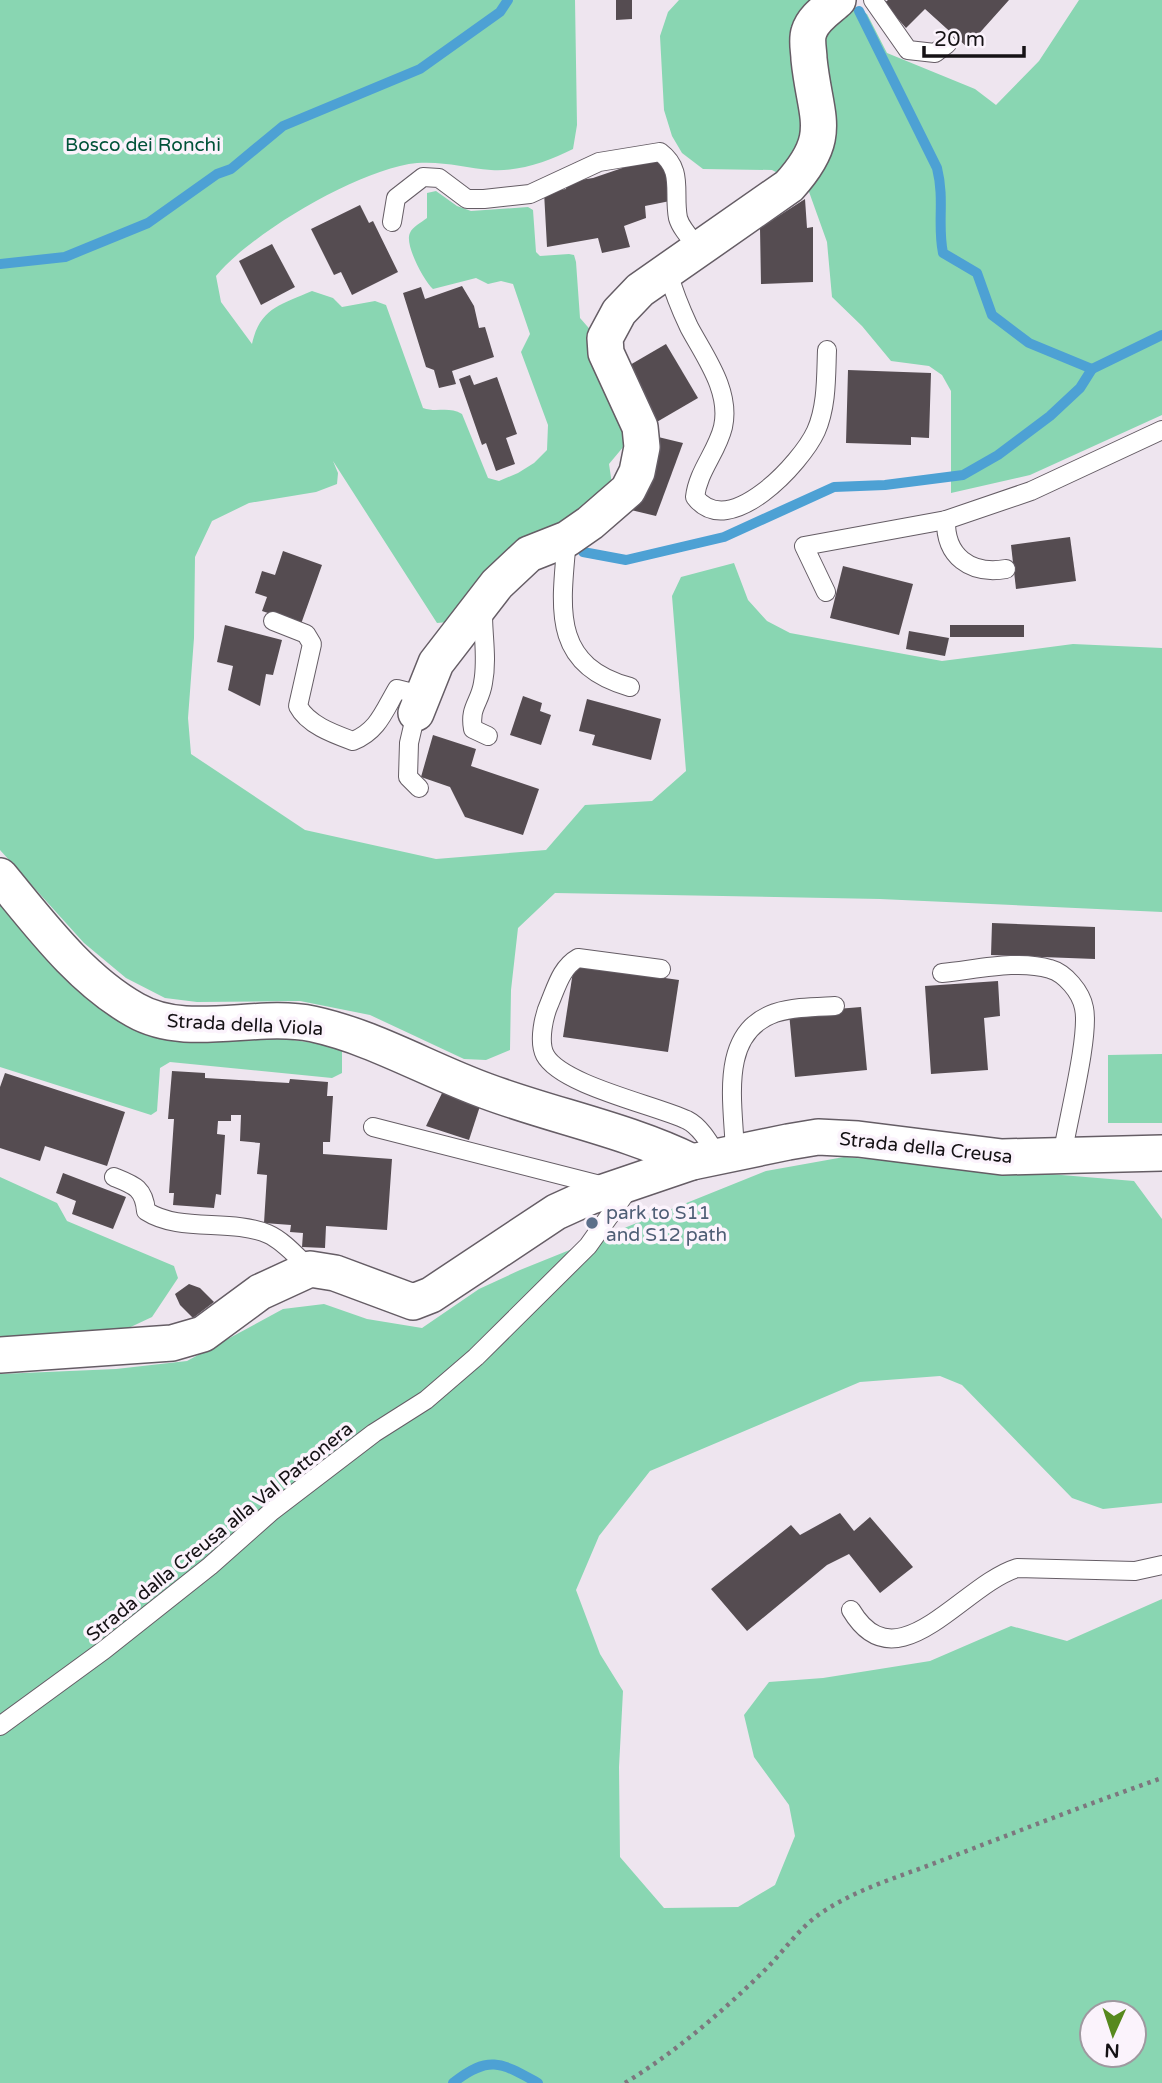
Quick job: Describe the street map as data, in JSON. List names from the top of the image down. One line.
{"streets":{"street":["Strada della Viola","Strada della Creusa"],"lane":["Strada dalla Creusa alla Val Pattonera"]},"crossings":[["Strada della Viola","Strada della Creusa"],["Strada della Creusa","Strada dalla Creusa alla Val Pattonera"]],"parks":["Bosco dei Ronchi"],"places":["park to S11 and S12 path"],"scale_bar":"20 m","north":"bottom"}
